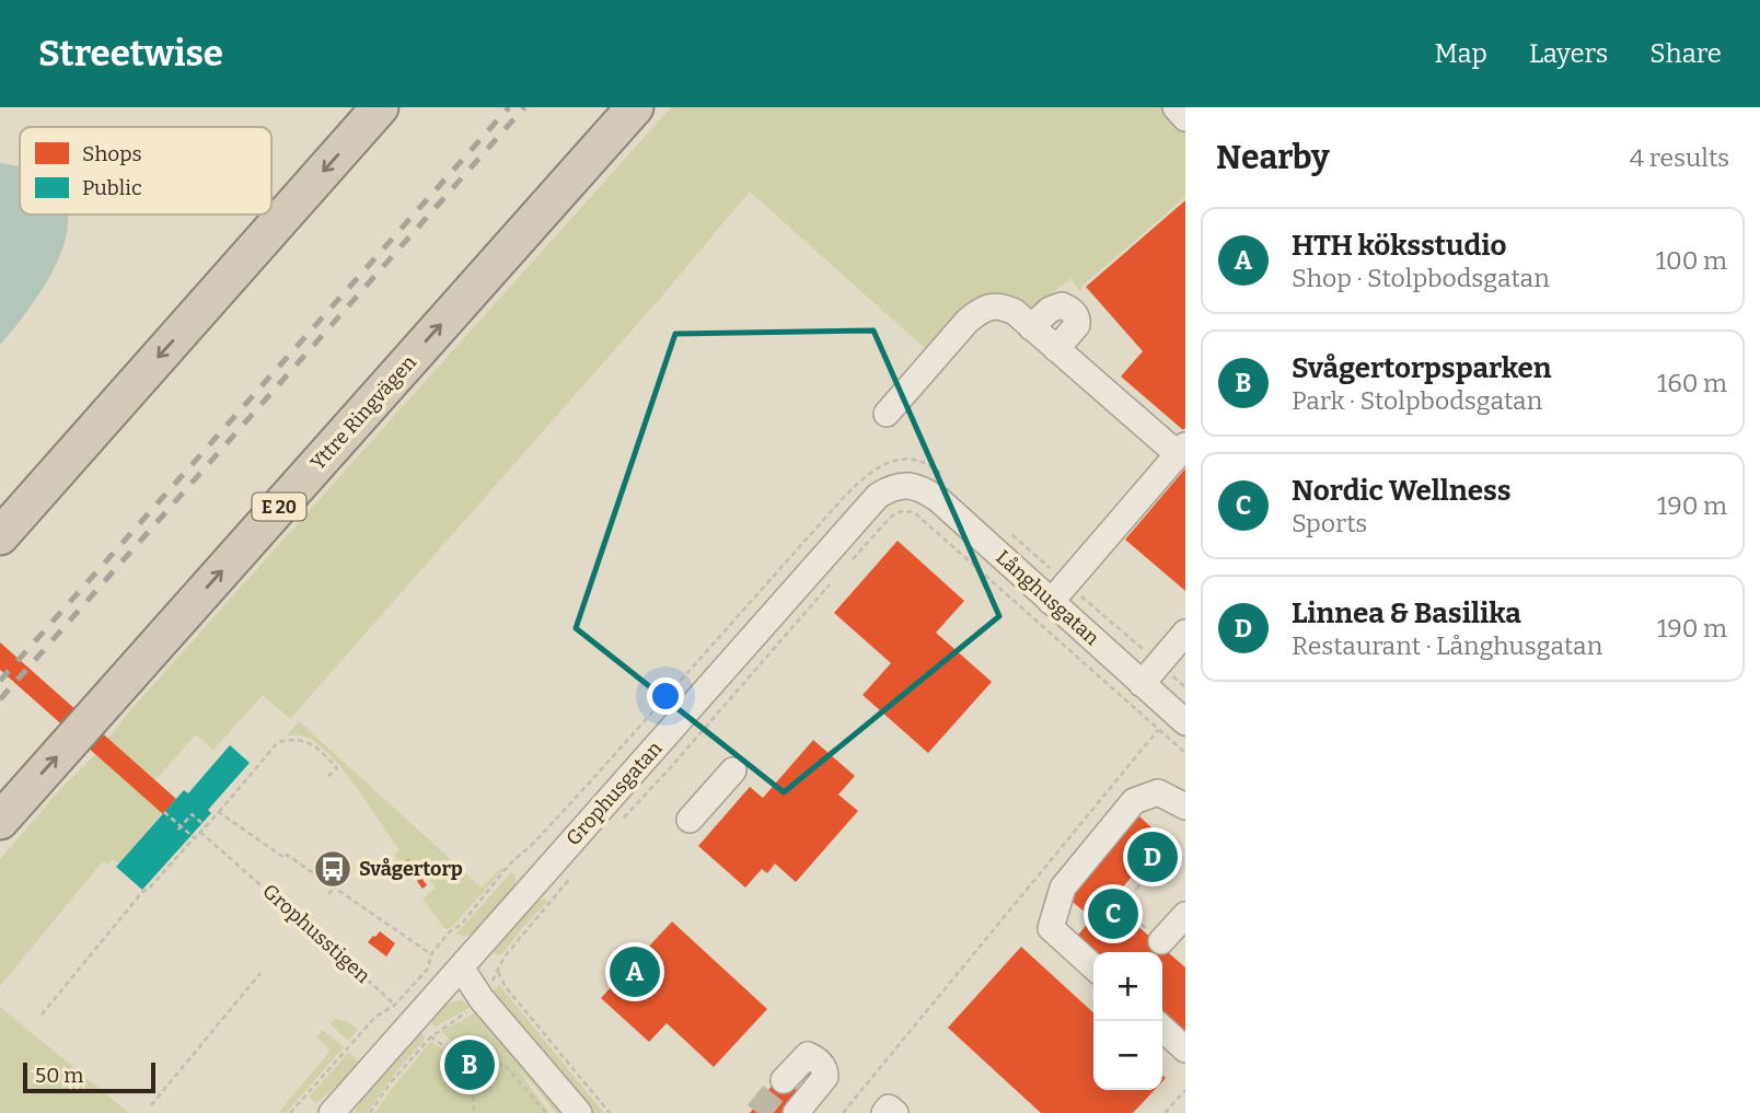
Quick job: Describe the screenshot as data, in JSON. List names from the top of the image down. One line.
{"streets":{"highway":["Yttre Ringvägen","E 20"],"street":["Långhusgatan","Grophusgatan"],"path":["Grophusstigen"]},"crossings":[["Långhusgatan","Grophusgatan"],["Grophusgatan","Grophusstigen"]],"places":{"bus stop":["Svågertorp"]},"legend":["Shops","Public"],"scale_bar":"50 m","page":{"header":"Streetwise","nav":["Map","Layers","Share"],"heading":["Nearby","4 results"],"list":[{"mark":"A","name":"HTH köksstudio","note":"Shop · Stolpbodsgatan","value":"100 m"},{"mark":"B","name":"Svågertorpsparken","note":"Park · Stolpbodsgatan","value":"160 m"},{"mark":"C","name":"Nordic Wellness","note":"Sports","value":"190 m"},{"mark":"D","name":"Linnea & Basilika","note":"Restaurant · Långhusgatan","value":"190 m"}],"pins":["D","C","A","B"],"map_buttons":["+","−"],"scale":"50 m"}}
